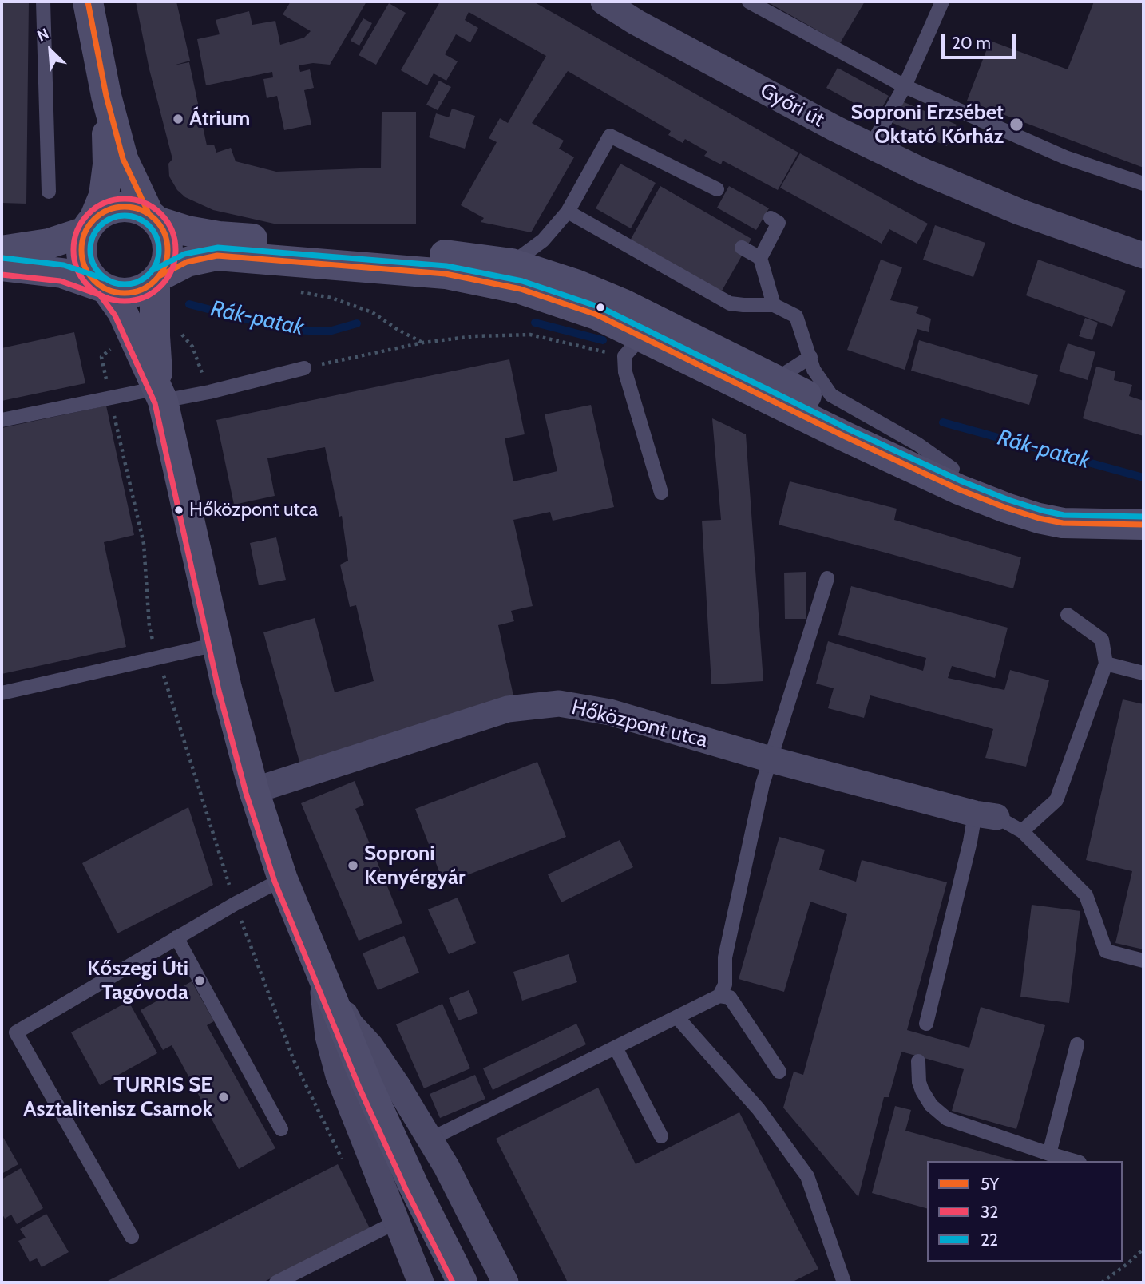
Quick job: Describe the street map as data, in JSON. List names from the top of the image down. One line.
{"streets":{"street":["Győri út","Hőközpont utca"]},"water":["Rák-patak"],"places":["Átrium","Soproni Erzsébet Oktató Kórház","Hőközpont utca","Soproni Kenyérgyár","Kőszegi Úti Tagóvoda","TURRIS SE Asztalitenisz Csarnok"],"lines":["transit line 5Y","transit line 32","transit line 22"],"legend":["5Y","32","22"],"scale_bar":"20 m","north":"top left"}
